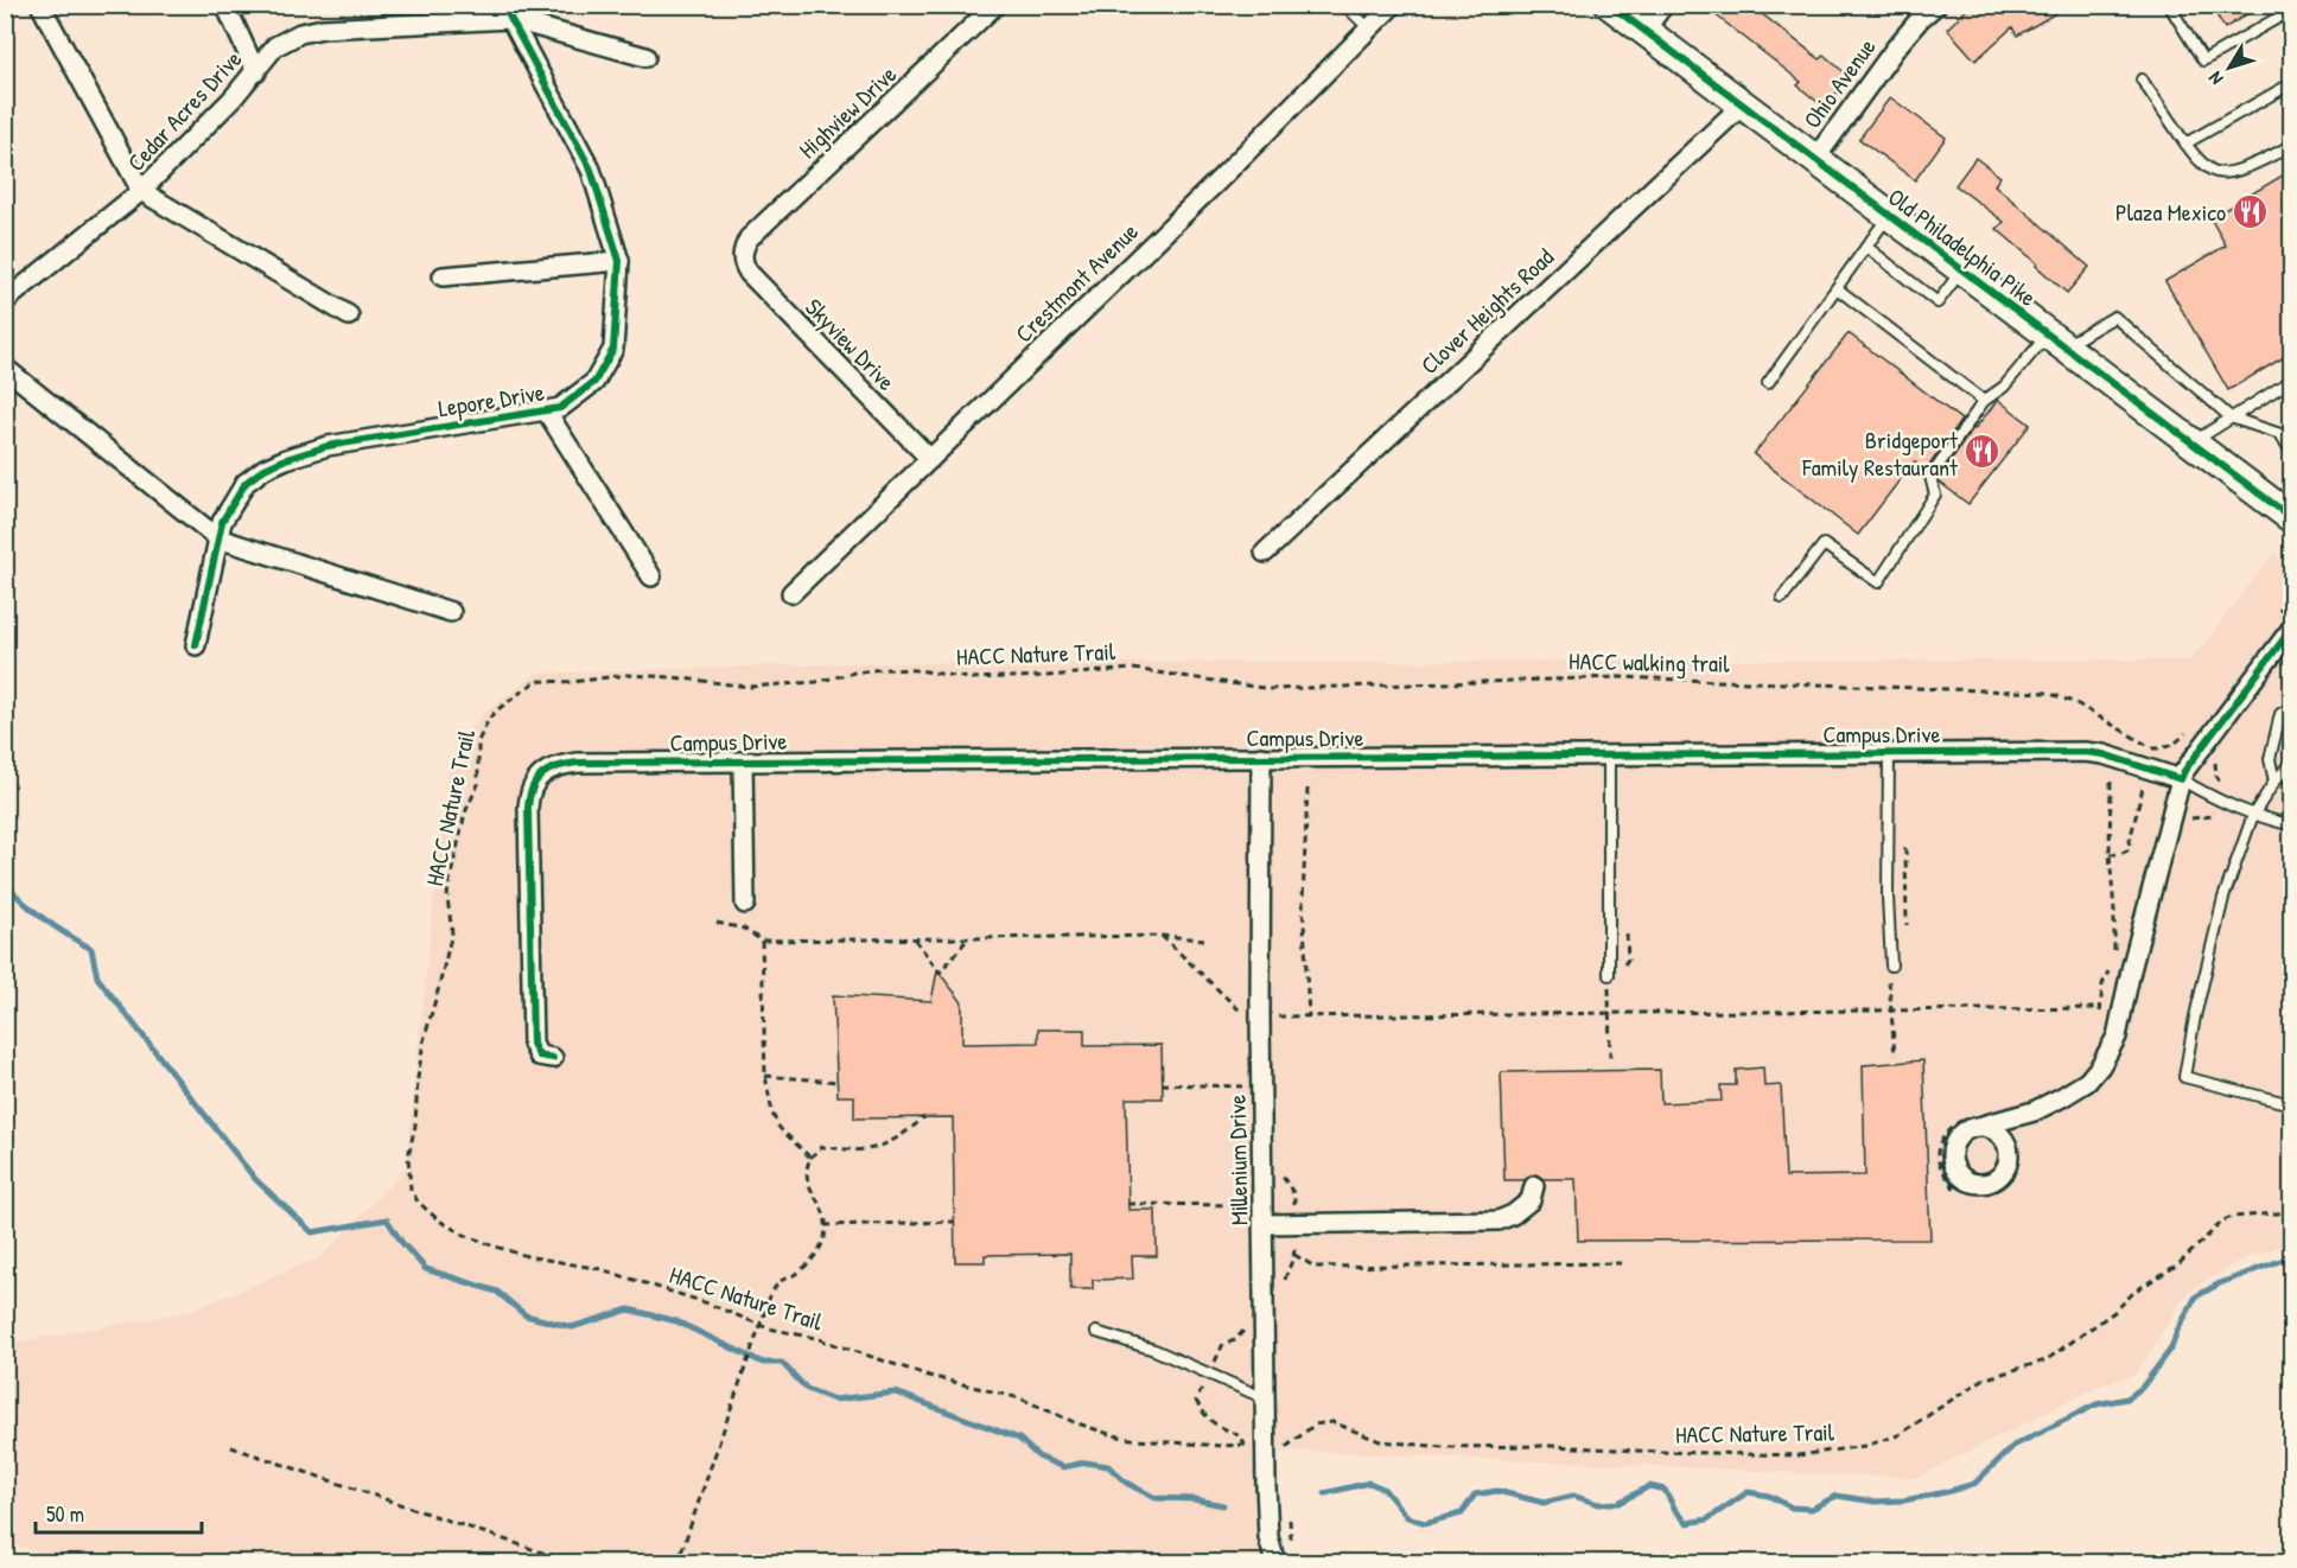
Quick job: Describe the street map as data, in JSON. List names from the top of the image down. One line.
{"streets":{"main road":["Old Philadelphia Pike"],"street":["Ohio Avenue","Cedar Acres Drive","Highview Drive","Crestmont Avenue","Clover Heights Road","Skyview Drive","Lepore Drive","Campus Drive","Millenium Drive"],"path":["HACC Nature Trail","HACC walking trail"]},"crossings":[["Ohio Avenue","Old Philadelphia Pike"],["Cedar Acres Drive","Lepore Drive"],["Highview Drive","Skyview Drive"],["Old Philadelphia Pike","Clover Heights Road"],["Crestmont Avenue","Skyview Drive"],["HACC Nature Trail","HACC walking trail"],["Campus Drive","Millenium Drive"]],"places":{"restaurant":["Plaza Mexico","Bridgeport Family Restaurant"]},"scale_bar":"50 m","north":"bottom left"}
